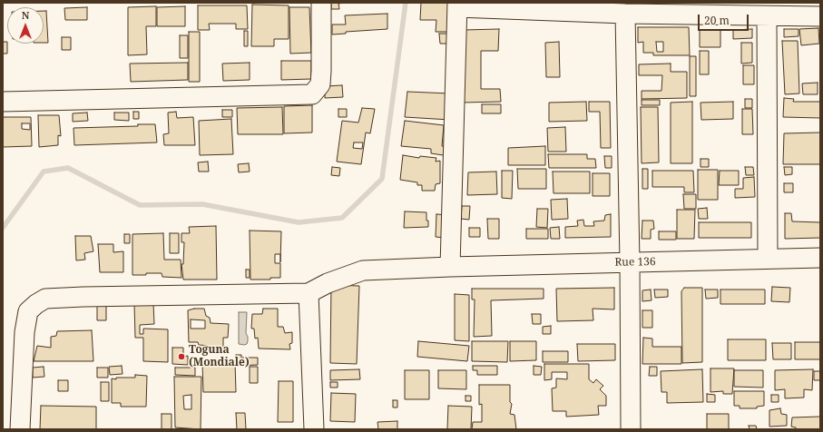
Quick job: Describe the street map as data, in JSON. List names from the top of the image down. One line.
{"streets":{"street":["Rue 136"]},"places":["Toguna (Mondiale)"],"scale_bar":"20 m","north":"top"}
